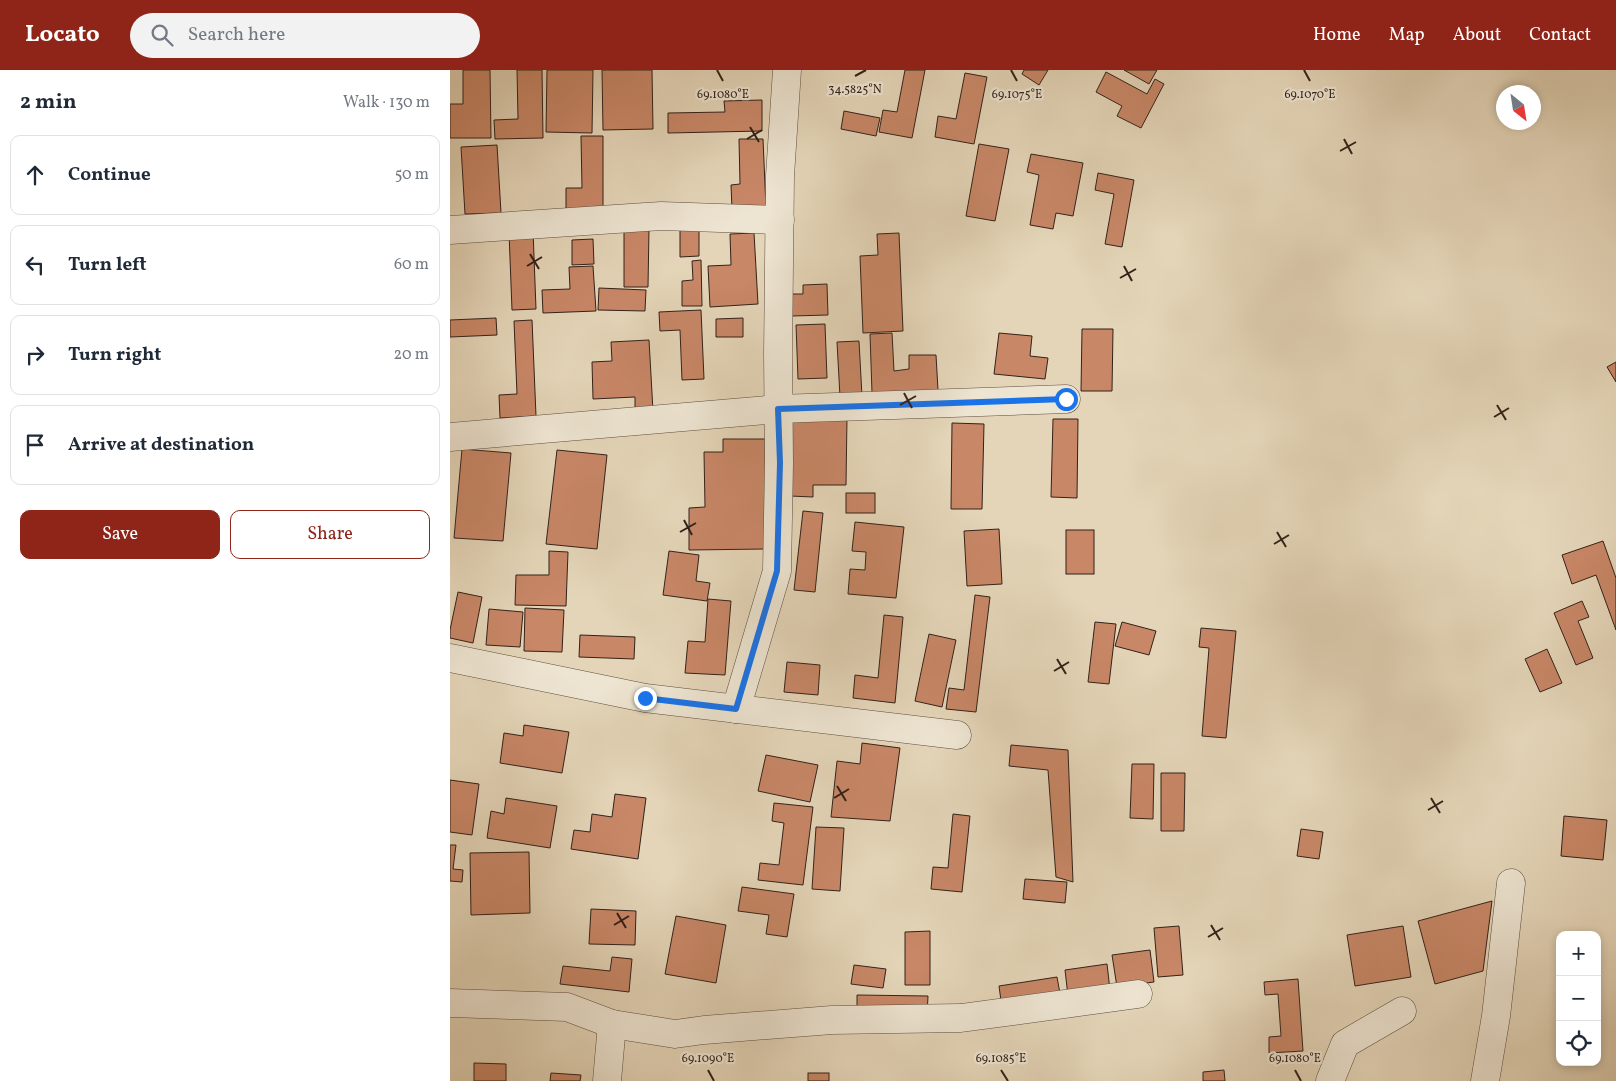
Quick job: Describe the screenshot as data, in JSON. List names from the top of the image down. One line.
{"north":"bottom right","page":{"header":"Locato","search":"Search here","nav":["Home","Map","About","Contact"],"heading":["2 min","Walk · 130 m"],"list":[["Continue","50 m"],["Turn left","60 m"],["Turn right","20 m"],"Arrive at destination"],"buttons":["Save","Share"],"map_buttons":["+","−"]},"coordinates":["34.5825°N","69.1070°E","69.1080°E","69.1075°E","69.1090°E","69.1085°E"]}
